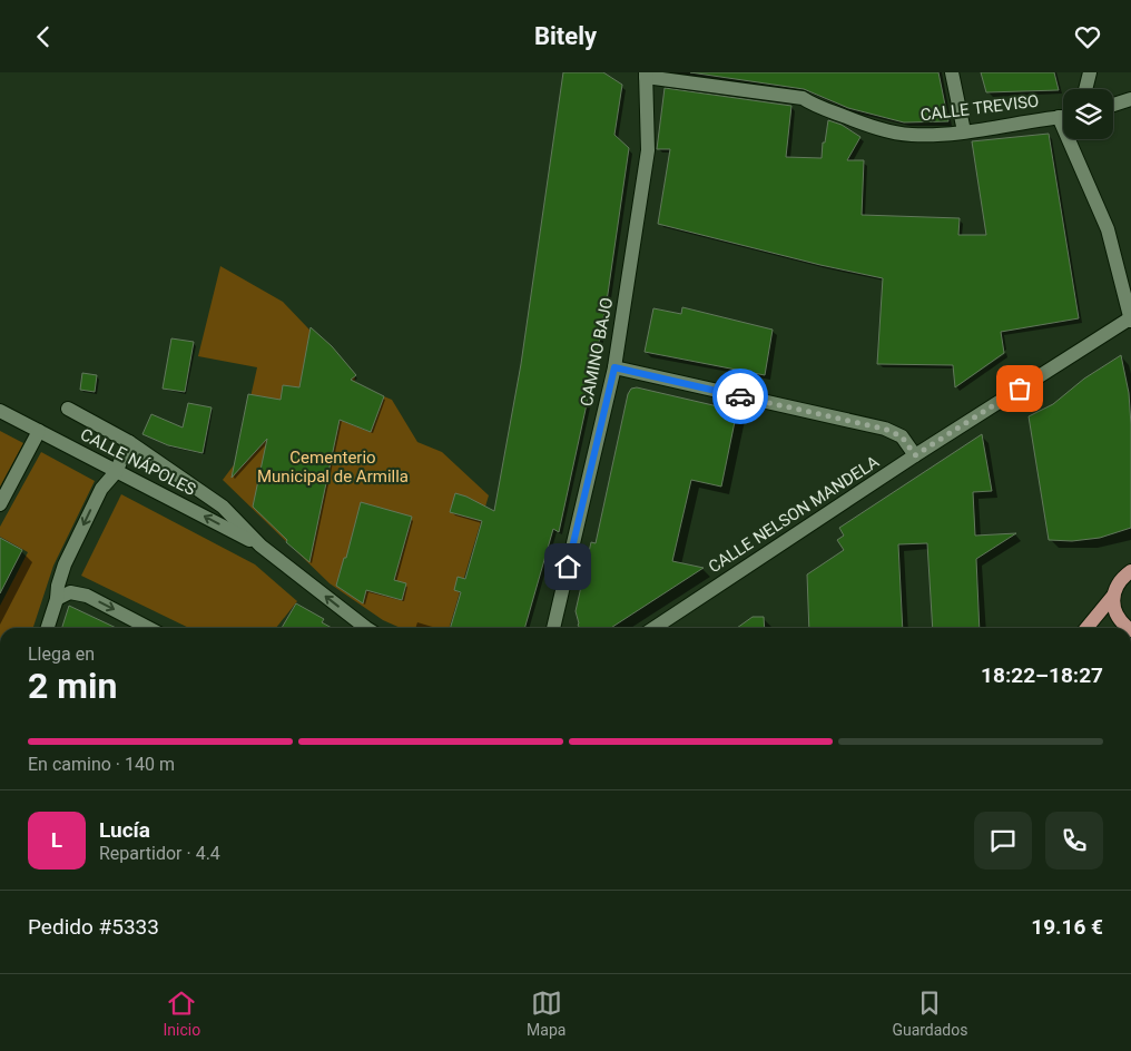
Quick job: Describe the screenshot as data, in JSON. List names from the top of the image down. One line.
{"streets":{"street":["CALLE TREVISO","CAMINO BAJO","CALLE NÁPOLES","CALLE NELSON MANDELA"]},"crossings":[["CALLE TREVISO","CAMINO BAJO"]],"parks":["Cementerio Municipal de Armilla"],"page":{"header":"Bitely","heading":["2 min","Llega en","18:22–18:27"],"panel":["Lucía","Repartidor · 4.4","Pedido #5333","19.16 €"],"bar":"En camino · 140 m","round":"L","tabs":["Inicio","Mapa","Guardados"]}}
